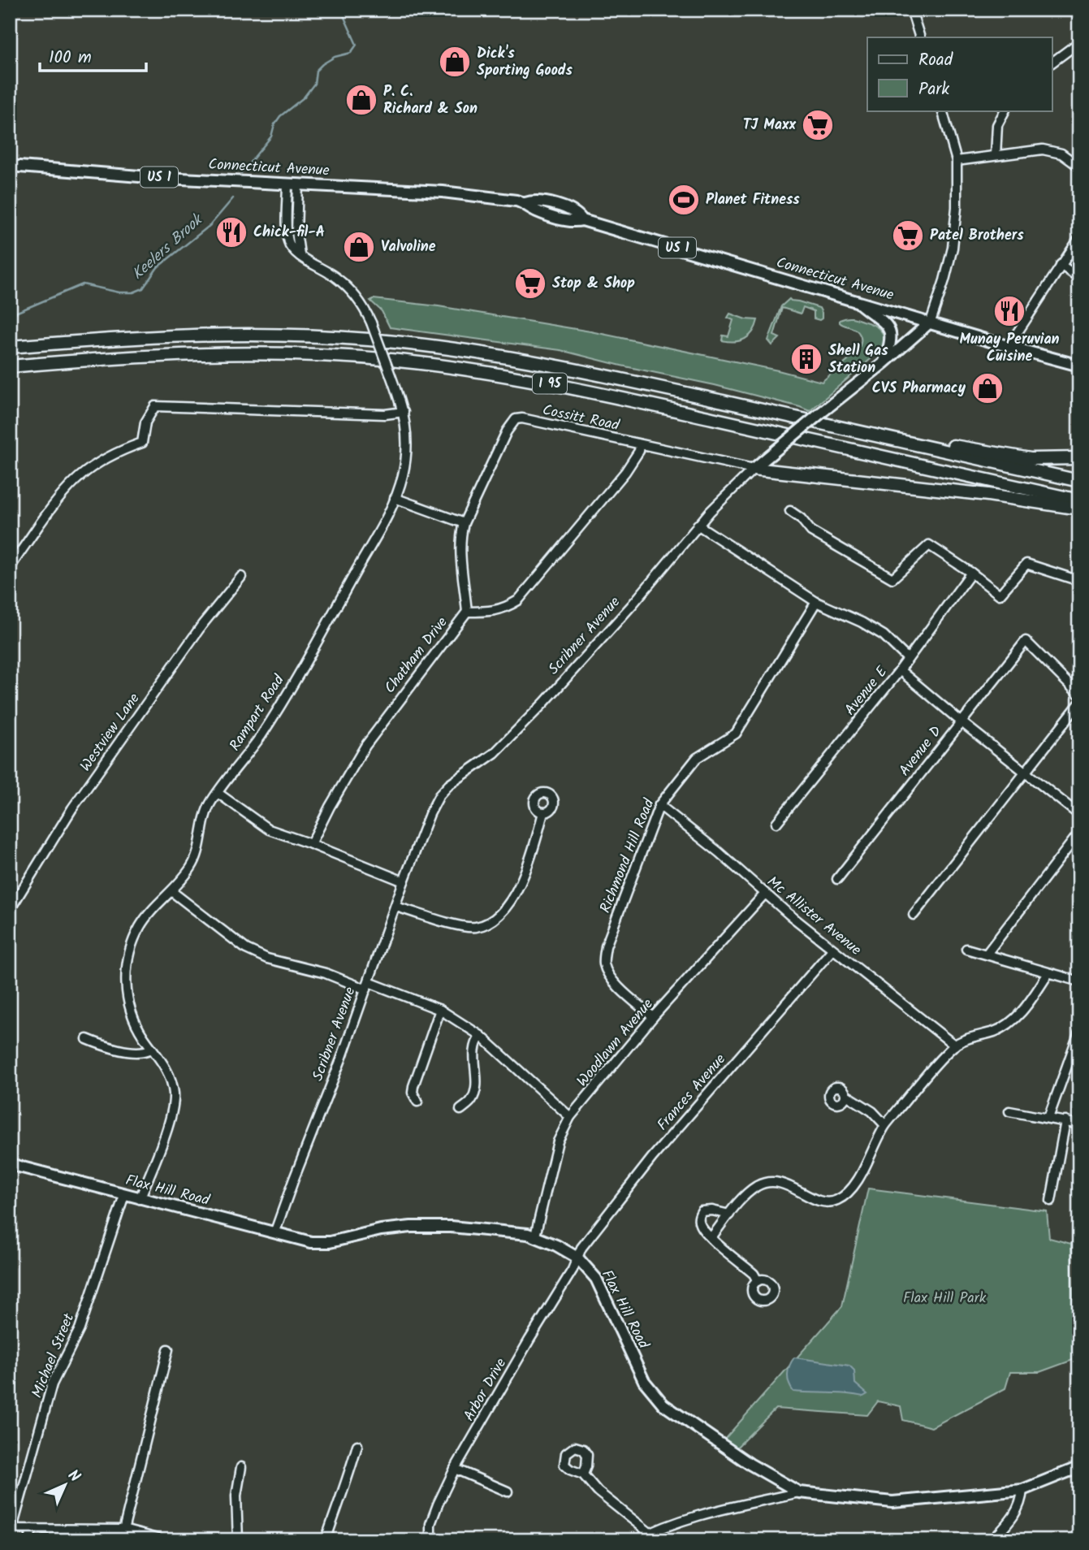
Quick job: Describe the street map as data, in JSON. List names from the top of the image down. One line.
{"streets":{"highway":["I 95"],"main road":["Connecticut Avenue","US 1","Scribner Avenue","Flax Hill Road"],"street":["Cossitt Road","Chatham Drive","Avenue E","Rampart Road","Westview Lane","Avenue D","Richmond Hill Road","Mc Allister Avenue","Woodlawn Avenue","Frances Avenue","Michael Street","Arbor Drive"]},"crossings":[["Connecticut Avenue","Scribner Avenue"],["Connecticut Avenue","Rampart Road"],["Cossitt Road","Scribner Avenue"],["Cossitt Road","Chatham Drive"],["Scribner Avenue","Flax Hill Road"],["Rampart Road","Flax Hill Road"],["Richmond Hill Road","Mc Allister Avenue"],["Richmond Hill Road","Woodlawn Avenue"],["Mc Allister Avenue","Woodlawn Avenue"],["Mc Allister Avenue","Frances Avenue"],["Woodlawn Avenue","Flax Hill Road"],["Frances Avenue","Flax Hill Road"],["Frances Avenue","Arbor Drive"],["Flax Hill Road","Michael Street"],["Flax Hill Road","Arbor Drive"]],"water":["Keelers Brook"],"parks":["Flax Hill Park"],"places":{"shop":["Dick's Sporting Goods","P. C. Richard & Son","Valvoline","CVS Pharmacy"],"supermarket":["TJ Maxx","Patel Brothers","Stop & Shop"],"sports":["Planet Fitness"],"restaurant":["Chick-fil-A","Munay Peruvian Cuisine"],"building":["Shell Gas Station"]},"legend":["Road","Park"],"scale_bar":"100 m","north":"top right"}
